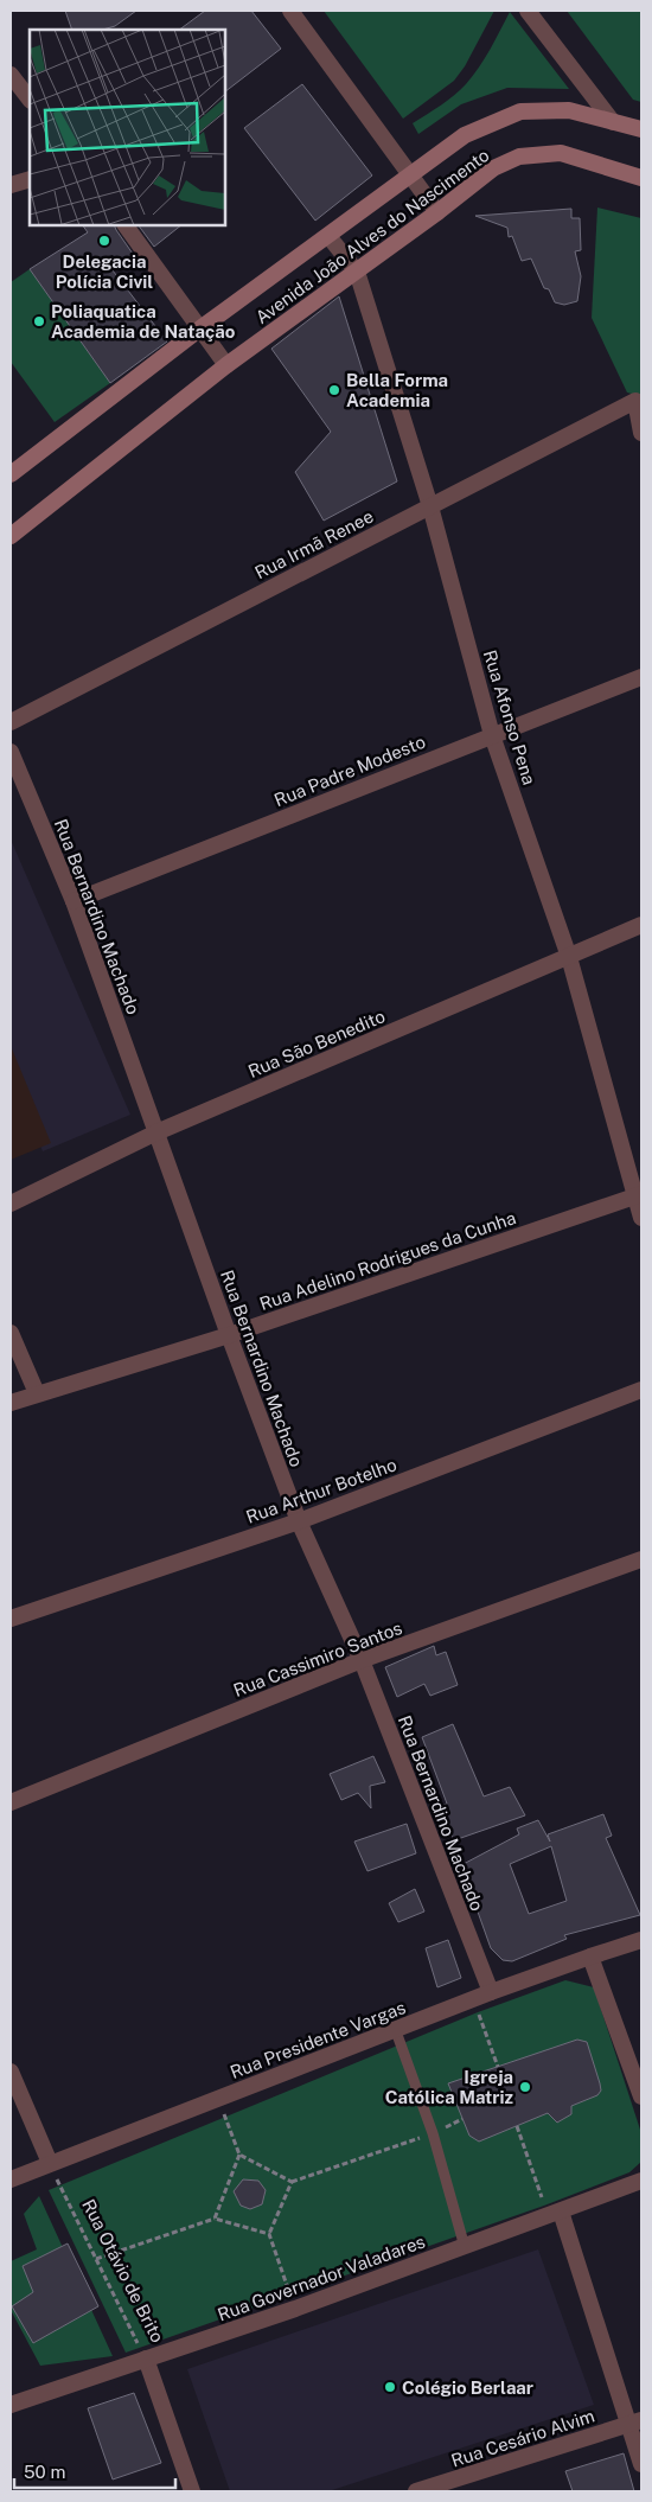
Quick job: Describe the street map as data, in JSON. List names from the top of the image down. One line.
{"streets":{"main road":["Avenida João Alves do Nascimento"],"street":["Rua Irmã Renee","Rua Afonso Pena","Rua Padre Modesto","Rua Bernardino Machado","Rua São Benedito","Rua Adelino Rodrigues da Cunha","Rua Arthur Botelho","Rua Cassimiro Santos","Rua Presidente Vargas","Rua Otávio de Brito","Rua Governador Valadares","Rua Cesário Alvim"]},"crossings":[["Avenida João Alves do Nascimento","Rua Afonso Pena"],["Rua Irmã Renee","Rua Afonso Pena"],["Rua Afonso Pena","Rua Padre Modesto"],["Rua Afonso Pena","Rua São Benedito"],["Rua Afonso Pena","Rua Adelino Rodrigues da Cunha"],["Rua Padre Modesto","Rua Bernardino Machado"],["Rua Bernardino Machado","Rua São Benedito"],["Rua Bernardino Machado","Rua Adelino Rodrigues da Cunha"],["Rua Bernardino Machado","Rua Arthur Botelho"],["Rua Bernardino Machado","Rua Cassimiro Santos"],["Rua Bernardino Machado","Rua Presidente Vargas"],["Rua Presidente Vargas","Rua Otávio de Brito"],["Rua Otávio de Brito","Rua Governador Valadares"]],"places":["Delegacia Polícia Civil","Poliaquatica Academia de Natação","Bella Forma Academia","Igreja Católica Matriz","Colégio Berlaar"],"scale_bar":"50 m"}
